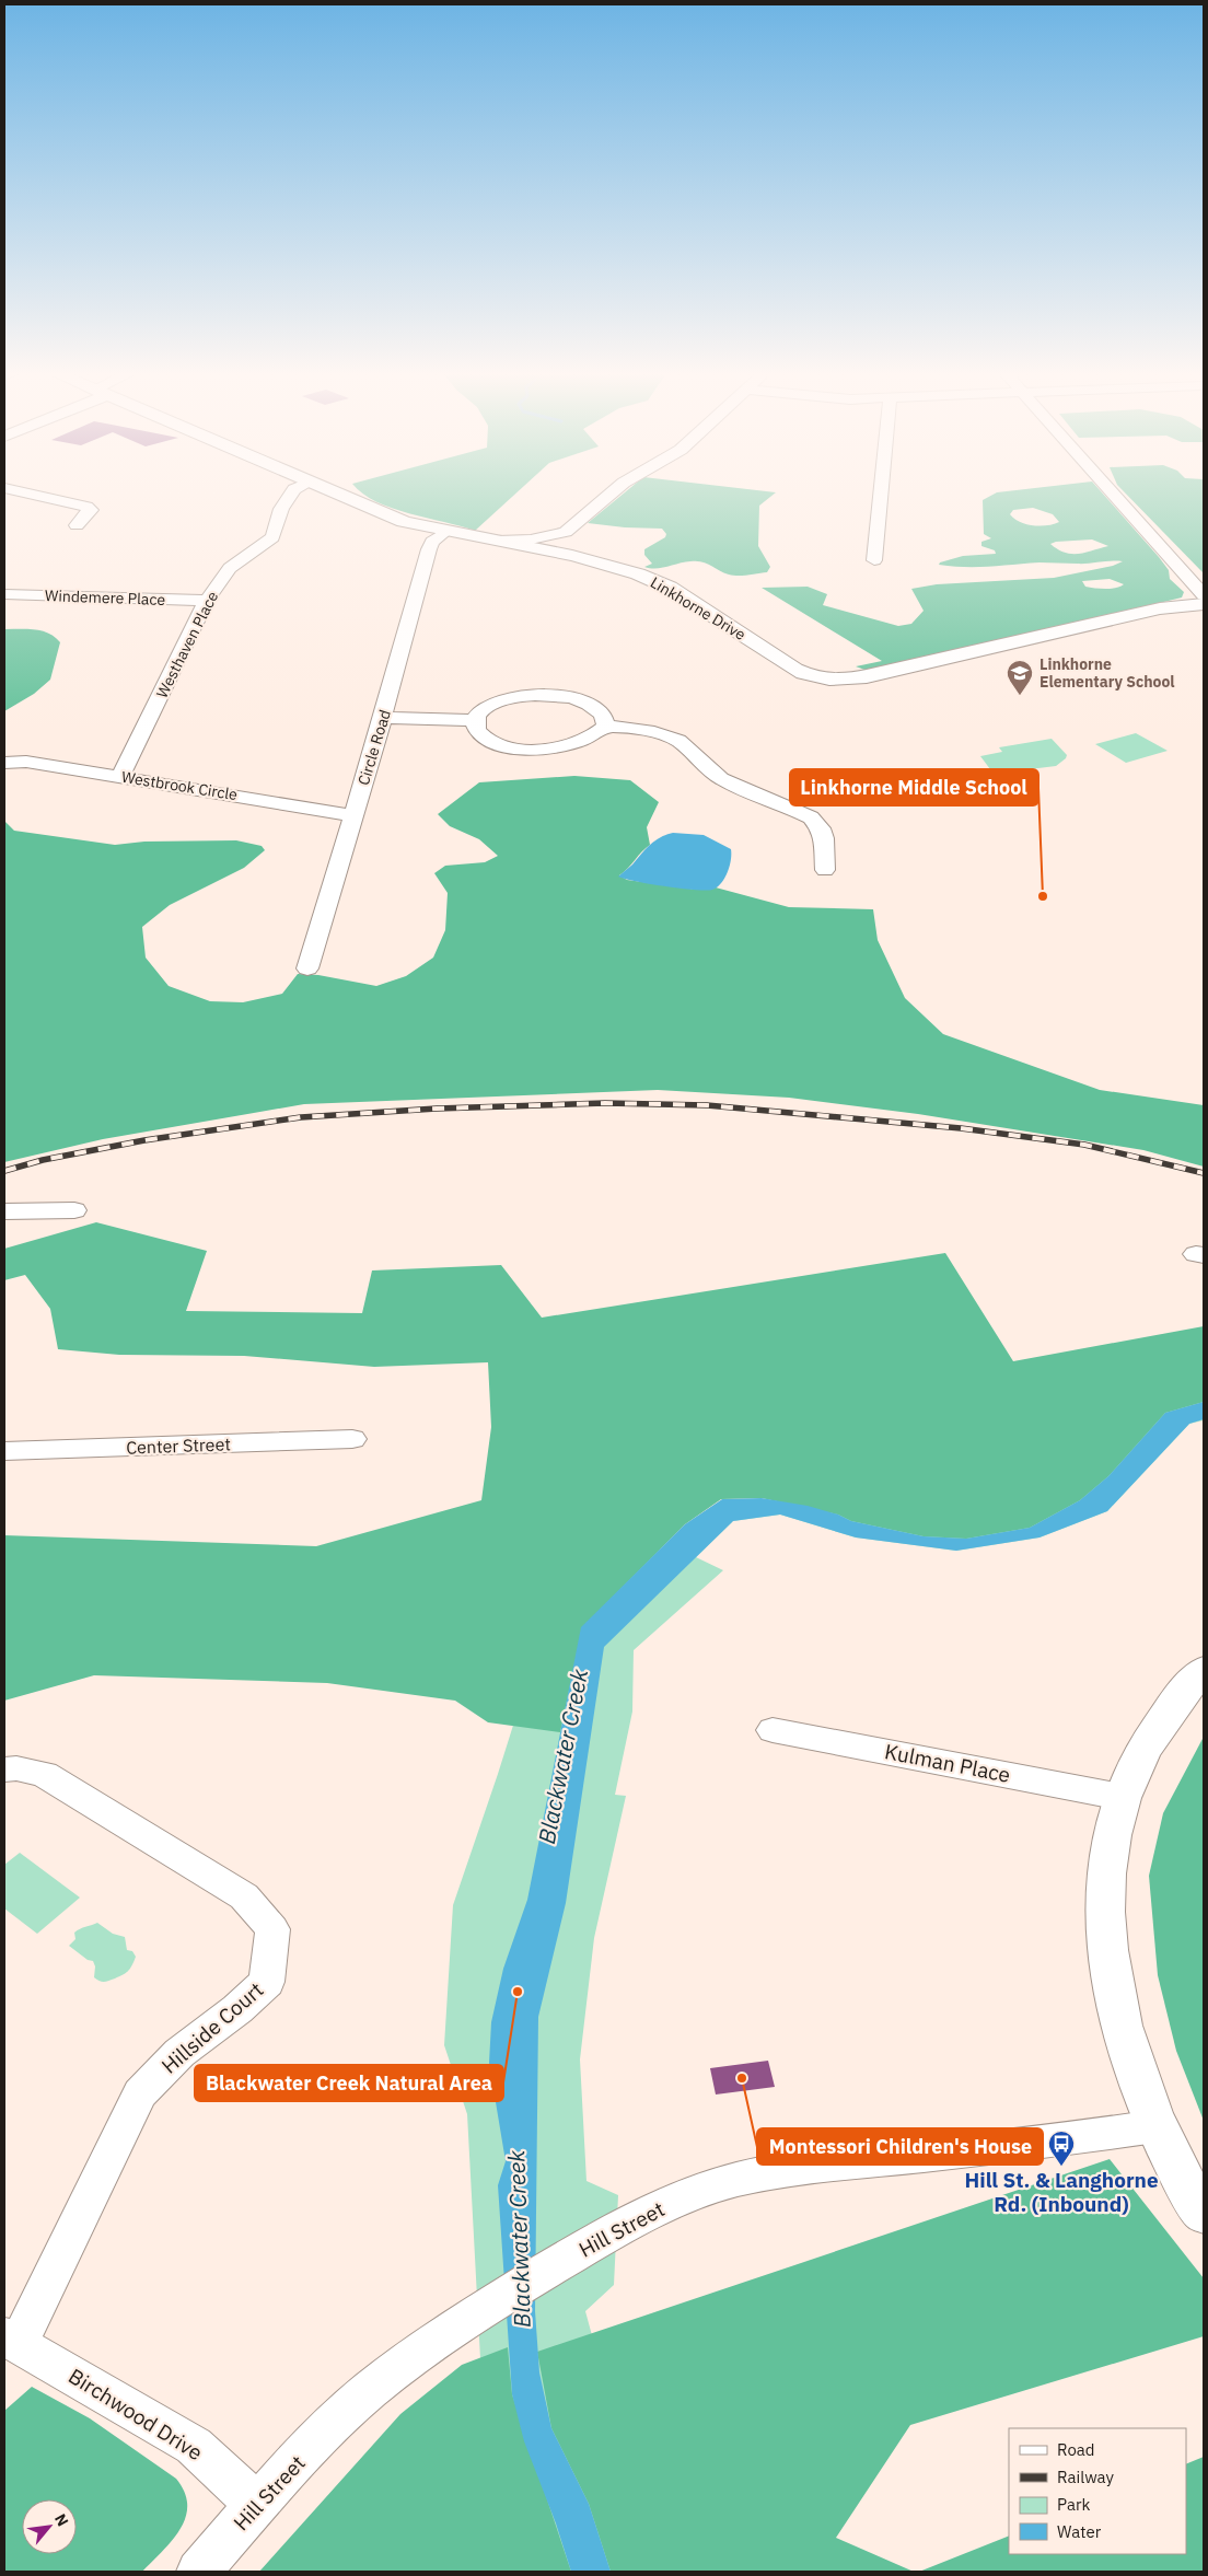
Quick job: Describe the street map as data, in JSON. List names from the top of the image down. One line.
{"streets":{"main road":["Linkhorne Drive"],"street":["Windemere Place","Westhaven Place","Circle Road","Westbrook Circle","Center Street","Kulman Place","Hillside Court","Hill Street","Birchwood Drive"]},"crossings":[["Windemere Place","Westhaven Place"],["Linkhorne Drive","Circle Road"],["Westhaven Place","Westbrook Circle"],["Circle Road","Westbrook Circle"],["Hillside Court","Birchwood Drive"],["Hill Street","Birchwood Drive"]],"water":["Blackwater Creek"],"places":{"school or university":["Linkhorne Elementary School"],"other":["Linkhorne Middle School","Blackwater Creek Natural Area","Montessori Children's House"],"bus stop":["Hill St. & Langhorne Rd. (Inbound)"]},"legend":["Road","Railway","Park","Water"],"north":"top right"}
